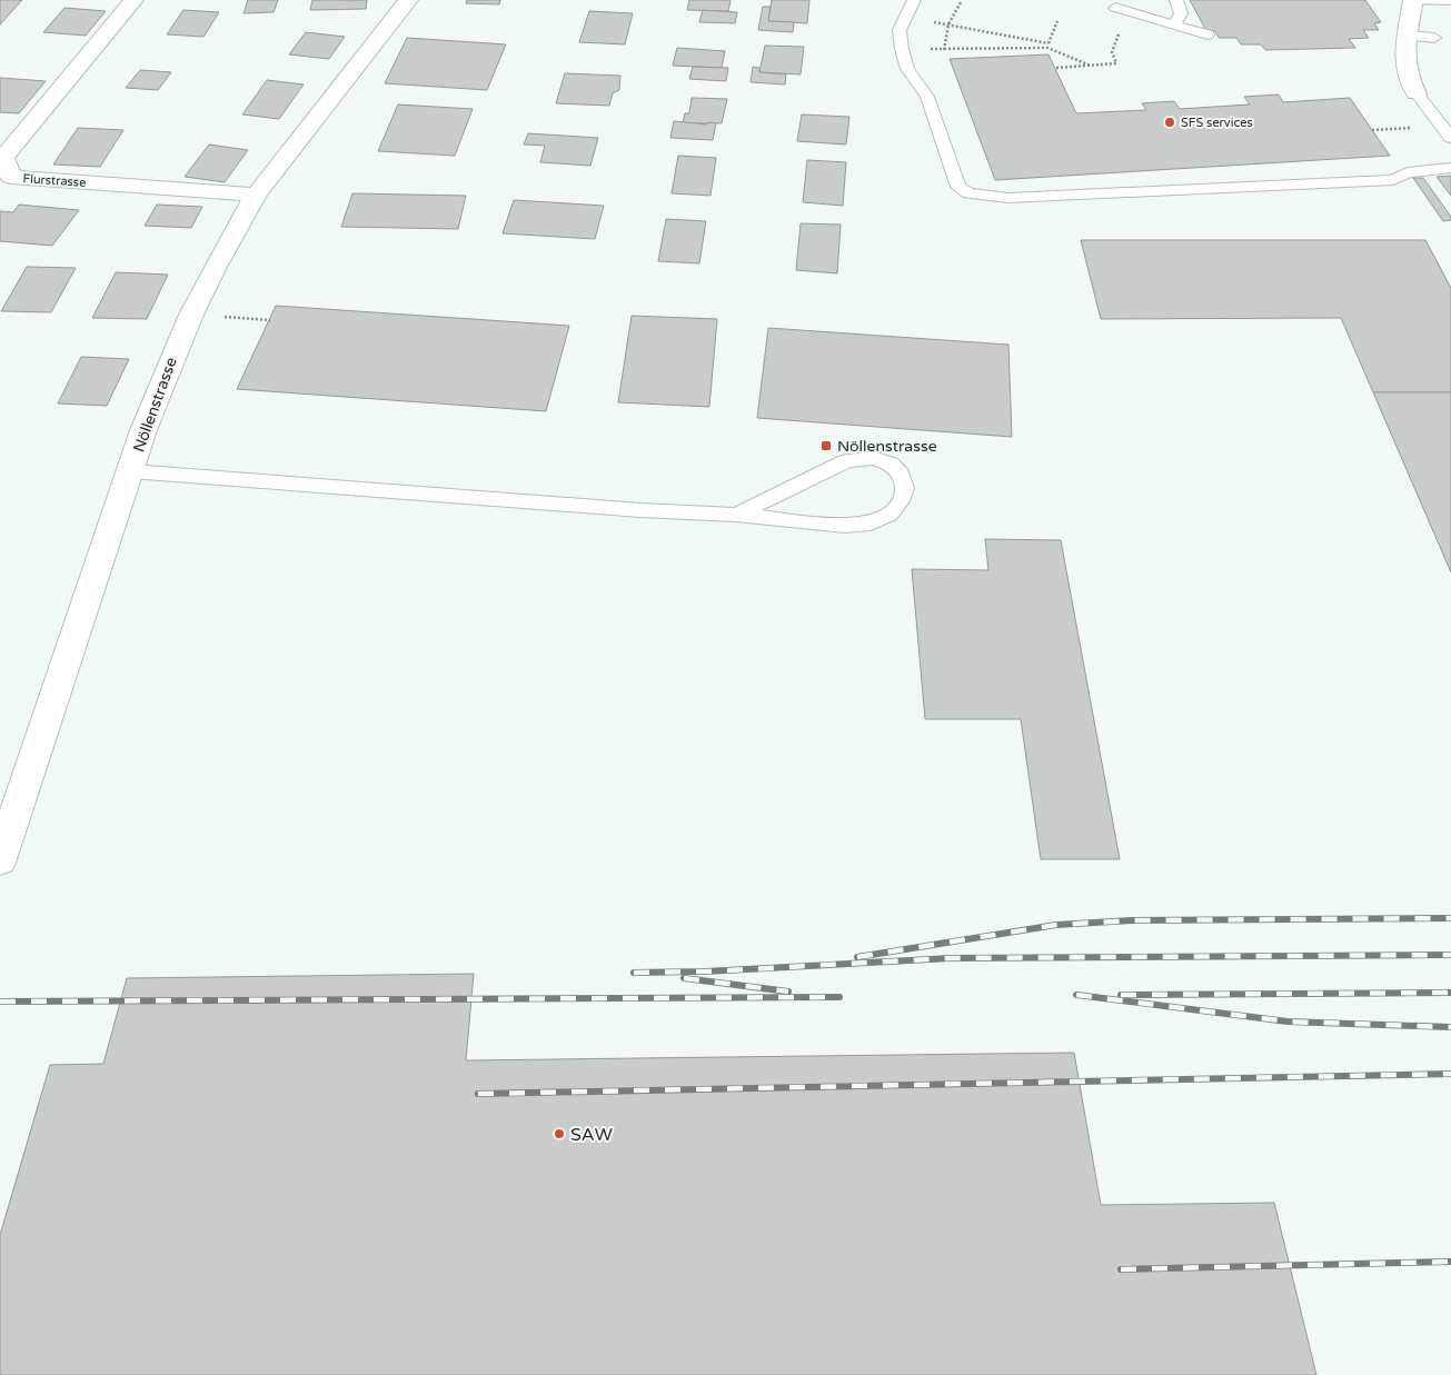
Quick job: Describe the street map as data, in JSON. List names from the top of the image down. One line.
{"streets":{"street":["Flurstrasse","Nöllenstrasse"]},"crossings":[["Flurstrasse","Nöllenstrasse"]],"places":{"other":["SFS services","SAW"],"transit":["Nöllenstrasse"]}}
